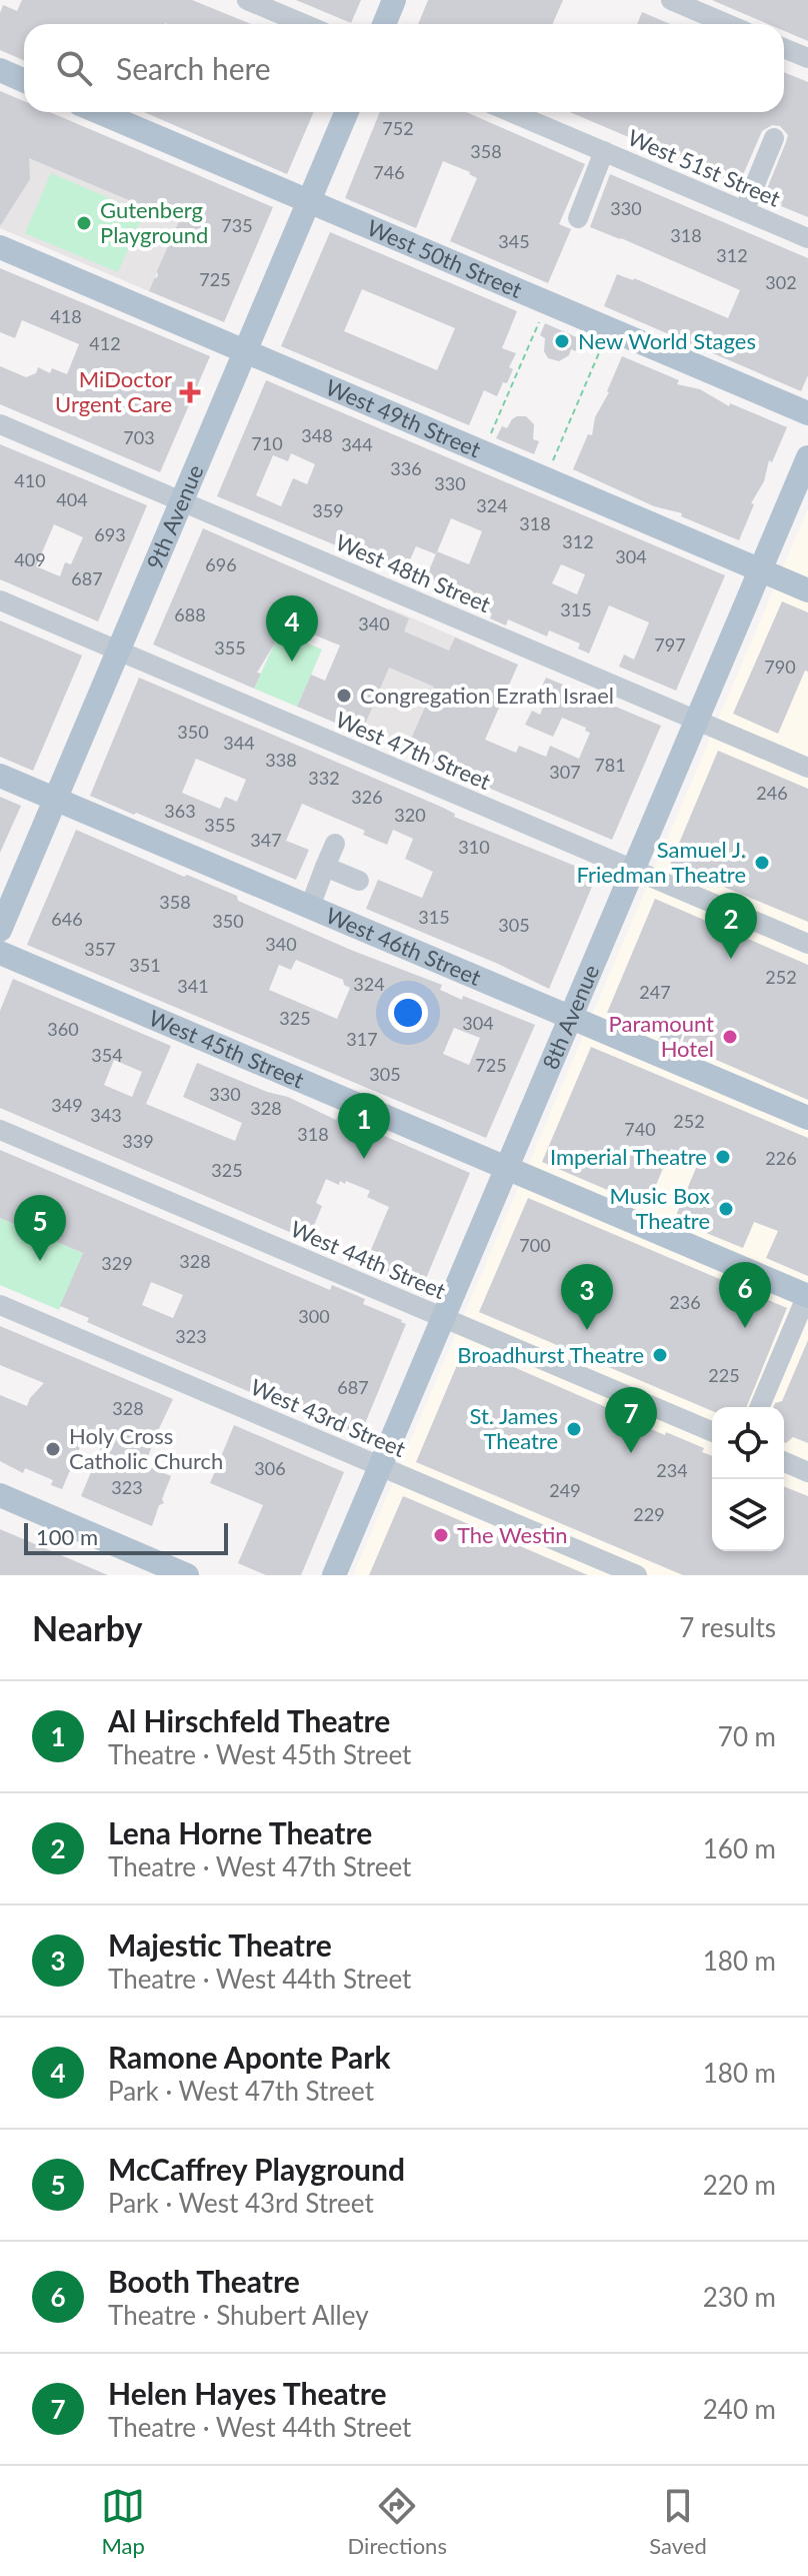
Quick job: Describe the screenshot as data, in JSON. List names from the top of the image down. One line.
{"streets":{"main road":["West 50th Street","West 49th Street","9th Avenue","West 46th Street","8th Avenue","West 45th Street"],"street":["West 51st Street","West 48th Street","West 47th Street","West 44th Street","West 43rd Street"]},"crossings":[["West 50th Street","9th Avenue"],["West 49th Street","9th Avenue"],["West 49th Street","8th Avenue"],["9th Avenue","West 48th Street"],["9th Avenue","West 47th Street"],["9th Avenue","West 46th Street"],["West 48th Street","8th Avenue"],["West 47th Street","8th Avenue"],["West 46th Street","8th Avenue"],["8th Avenue","West 45th Street"],["8th Avenue","West 44th Street"],["8th Avenue","West 43rd Street"]],"places":{"other":["Gutenberg Playground","New World Stages","Congregation Ezrath Israel","Samuel J. Friedman Theatre","Paramount Hotel","Imperial Theatre","Music Box Theatre","Broadhurst Theatre","St. James Theatre","Holy Cross Catholic Church","The Westin"],"health":["MiDoctor Urgent Care"]},"house_numbers":["752","358","746","330","735","318","345","312","725","302","418","412","348","703","710","344","336","410","330","404","324","359","318","693","312","304","409","696","687","315","688","340","797","355","790","350","344","338","781","307","332","246","326","363","320","355","347","310","358","315","646","350","305","340","357","351","252","324","341","247","325","304","360","317","354","725","305","330","349","328","343","252","740","318","339","226","325","700","328","329","236","300","323","225","687","328","306","234","323","249","229"],"scale_bar":"100 m","page":{"search":"Search here","pins":["4","2","1","5","6","3","7"],"scale":"100 m","heading":["Nearby","7 results"],"list":[{"mark":"1","name":"Al Hirschfeld Theatre","note":"Theatre · West 45th Street","value":"70 m"},{"mark":"2","name":"Lena Horne Theatre","note":"Theatre · West 47th Street","value":"160 m"},{"mark":"3","name":"Majestic Theatre","note":"Theatre · West 44th Street","value":"180 m"},{"mark":"4","name":"Ramone Aponte Park","note":"Park · West 47th Street","value":"180 m"},{"mark":"5","name":"McCaffrey Playground","note":"Park · West 43rd Street","value":"220 m"},{"mark":"6","name":"Booth Theatre","note":"Theatre · Shubert Alley","value":"230 m"},{"mark":"7","name":"Helen Hayes Theatre","note":"Theatre · West 44th Street","value":"240 m"}],"nav":["Map","Directions","Saved"]}}
